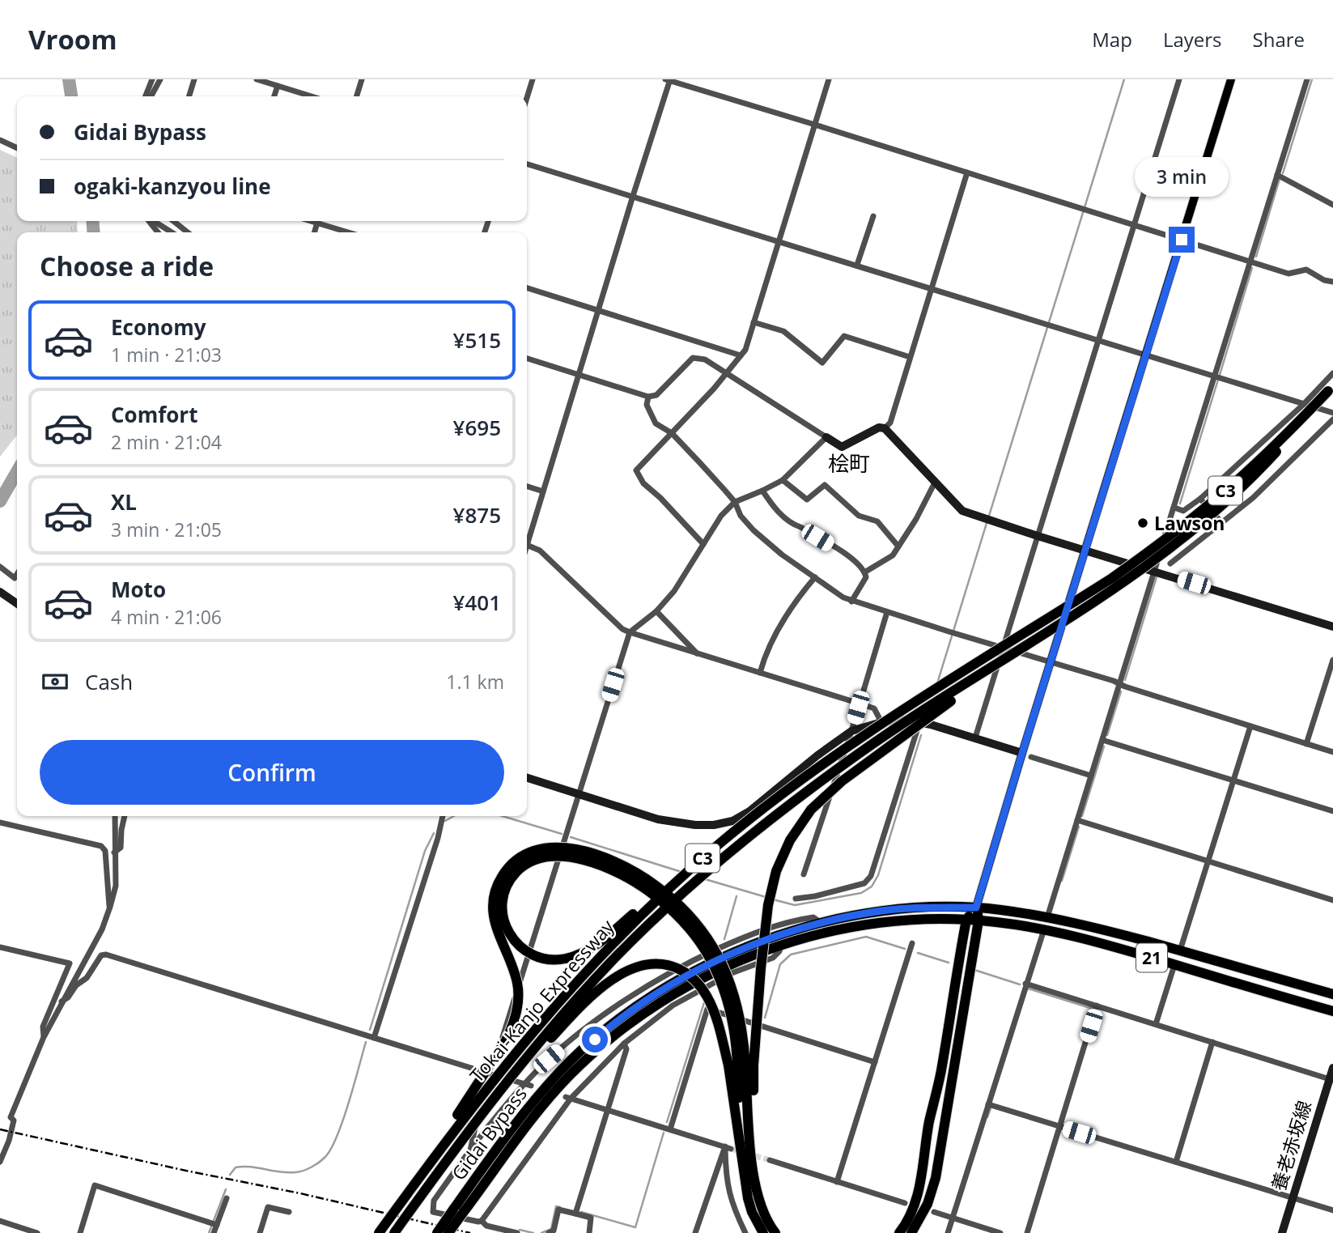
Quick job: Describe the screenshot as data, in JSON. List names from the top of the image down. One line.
{"streets":{"highway":["C3","21","Tokai-Kanjo Expressway","Gidai Bypass"],"street":["養老赤坂線"]},"crossings":[["21","Gidai Bypass"]],"districts":["桧町"],"places":["Lawson"],"page":{"header":"Vroom","nav":["Map","Layers","Share"],"banner":["Gidai Bypass","ogaki-kanzyou line"],"bubble":"3 min","heading":"Choose a ride","list":[{"name":"Economy","note":"1 min · 21:03","value":"¥515"},{"name":"Comfort","note":"2 min · 21:04","value":"¥695"},{"name":"XL","note":"3 min · 21:05","value":"¥875"},{"name":"Moto","note":"4 min · 21:06","value":"¥401"}],"pay":["Cash","1.1 km"],"buttons":"Confirm"}}
